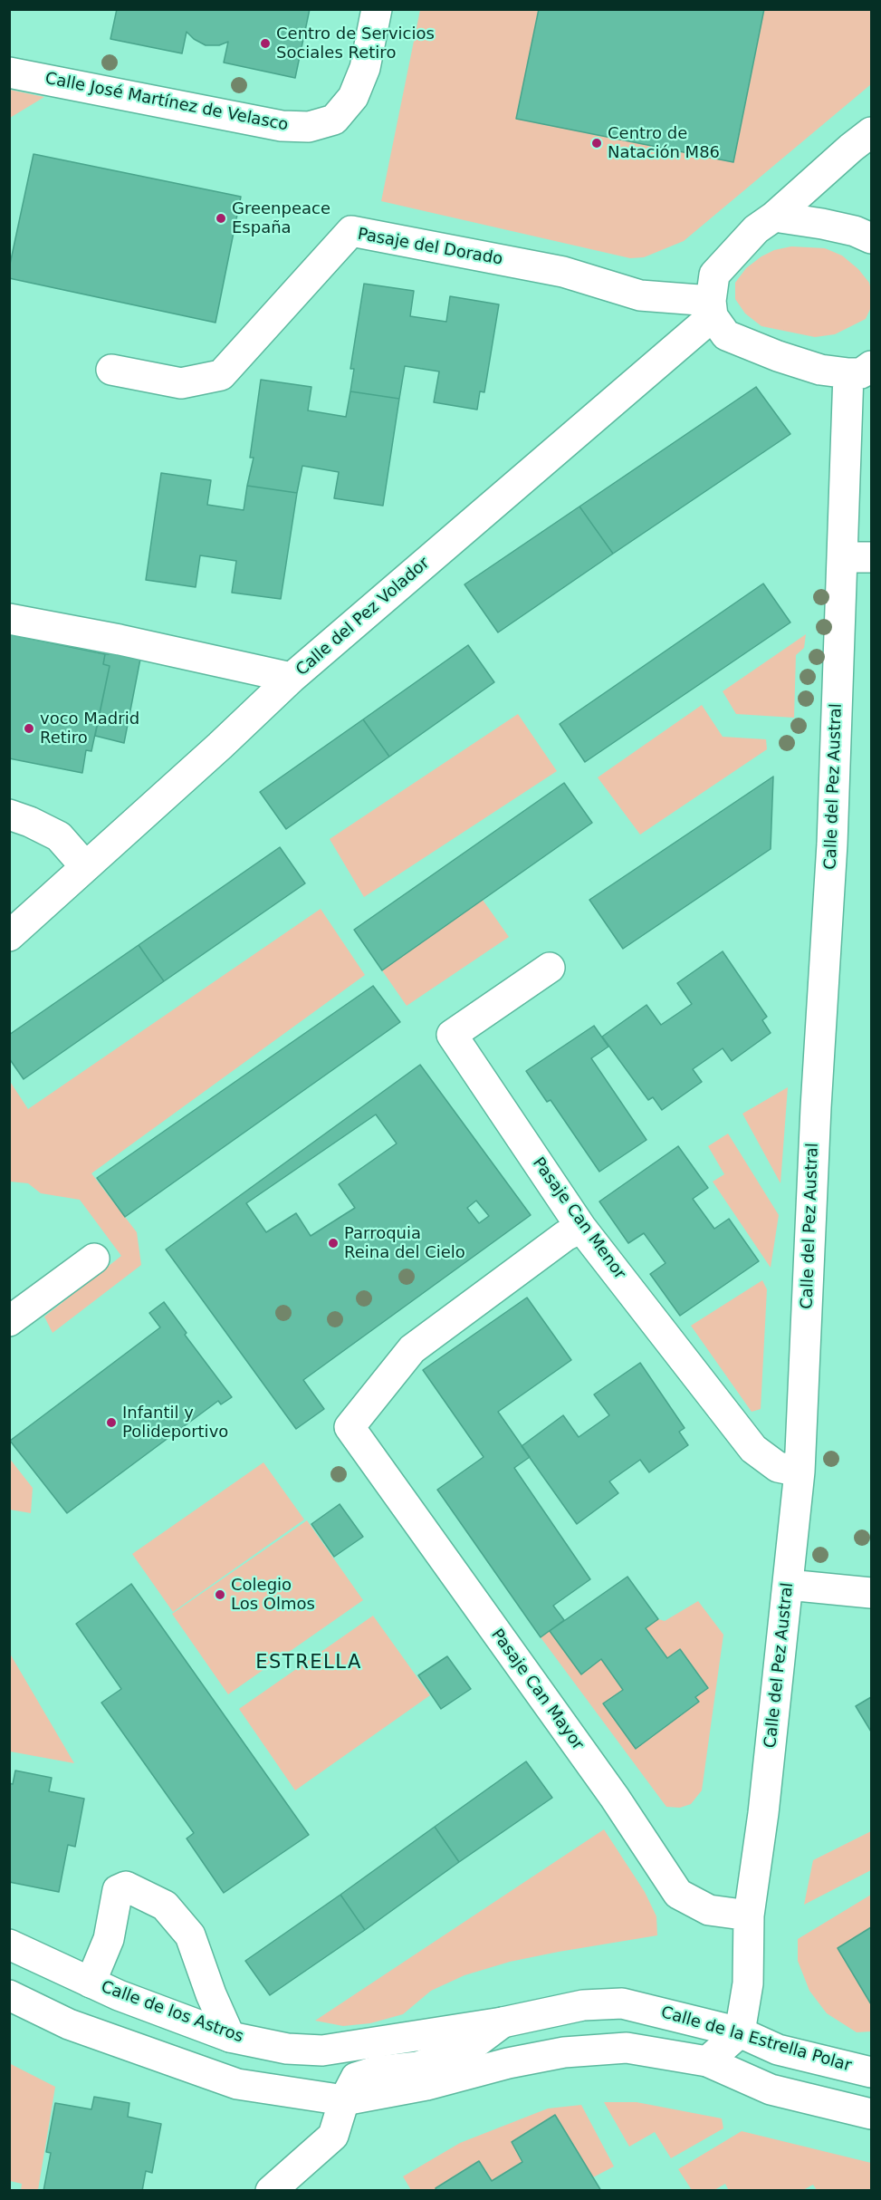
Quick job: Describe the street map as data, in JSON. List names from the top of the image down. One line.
{"streets":{"street":["Calle José Martínez de Velasco","Pasaje del Dorado","Calle del Pez Volador","Calle del Pez Austral","Pasaje Can Menor","Pasaje Can Mayor","Calle de los Astros","Calle de la Estrella Polar"]},"crossings":[["Pasaje del Dorado","Calle del Pez Volador"],["Calle del Pez Austral","Pasaje Can Menor"],["Calle del Pez Austral","Pasaje Can Mayor"],["Calle del Pez Austral","Calle de la Estrella Polar"],["Pasaje Can Menor","Pasaje Can Mayor"],["Calle de los Astros","Calle de la Estrella Polar"]],"districts":["ESTRELLA"],"places":["Centro de Servicios Sociales Retiro","Centro de Natación M86","Greenpeace España","voco Madrid Retiro","Parroquia Reina del Cielo","Infantil y Polideportivo","Colegio Los Olmos"]}
